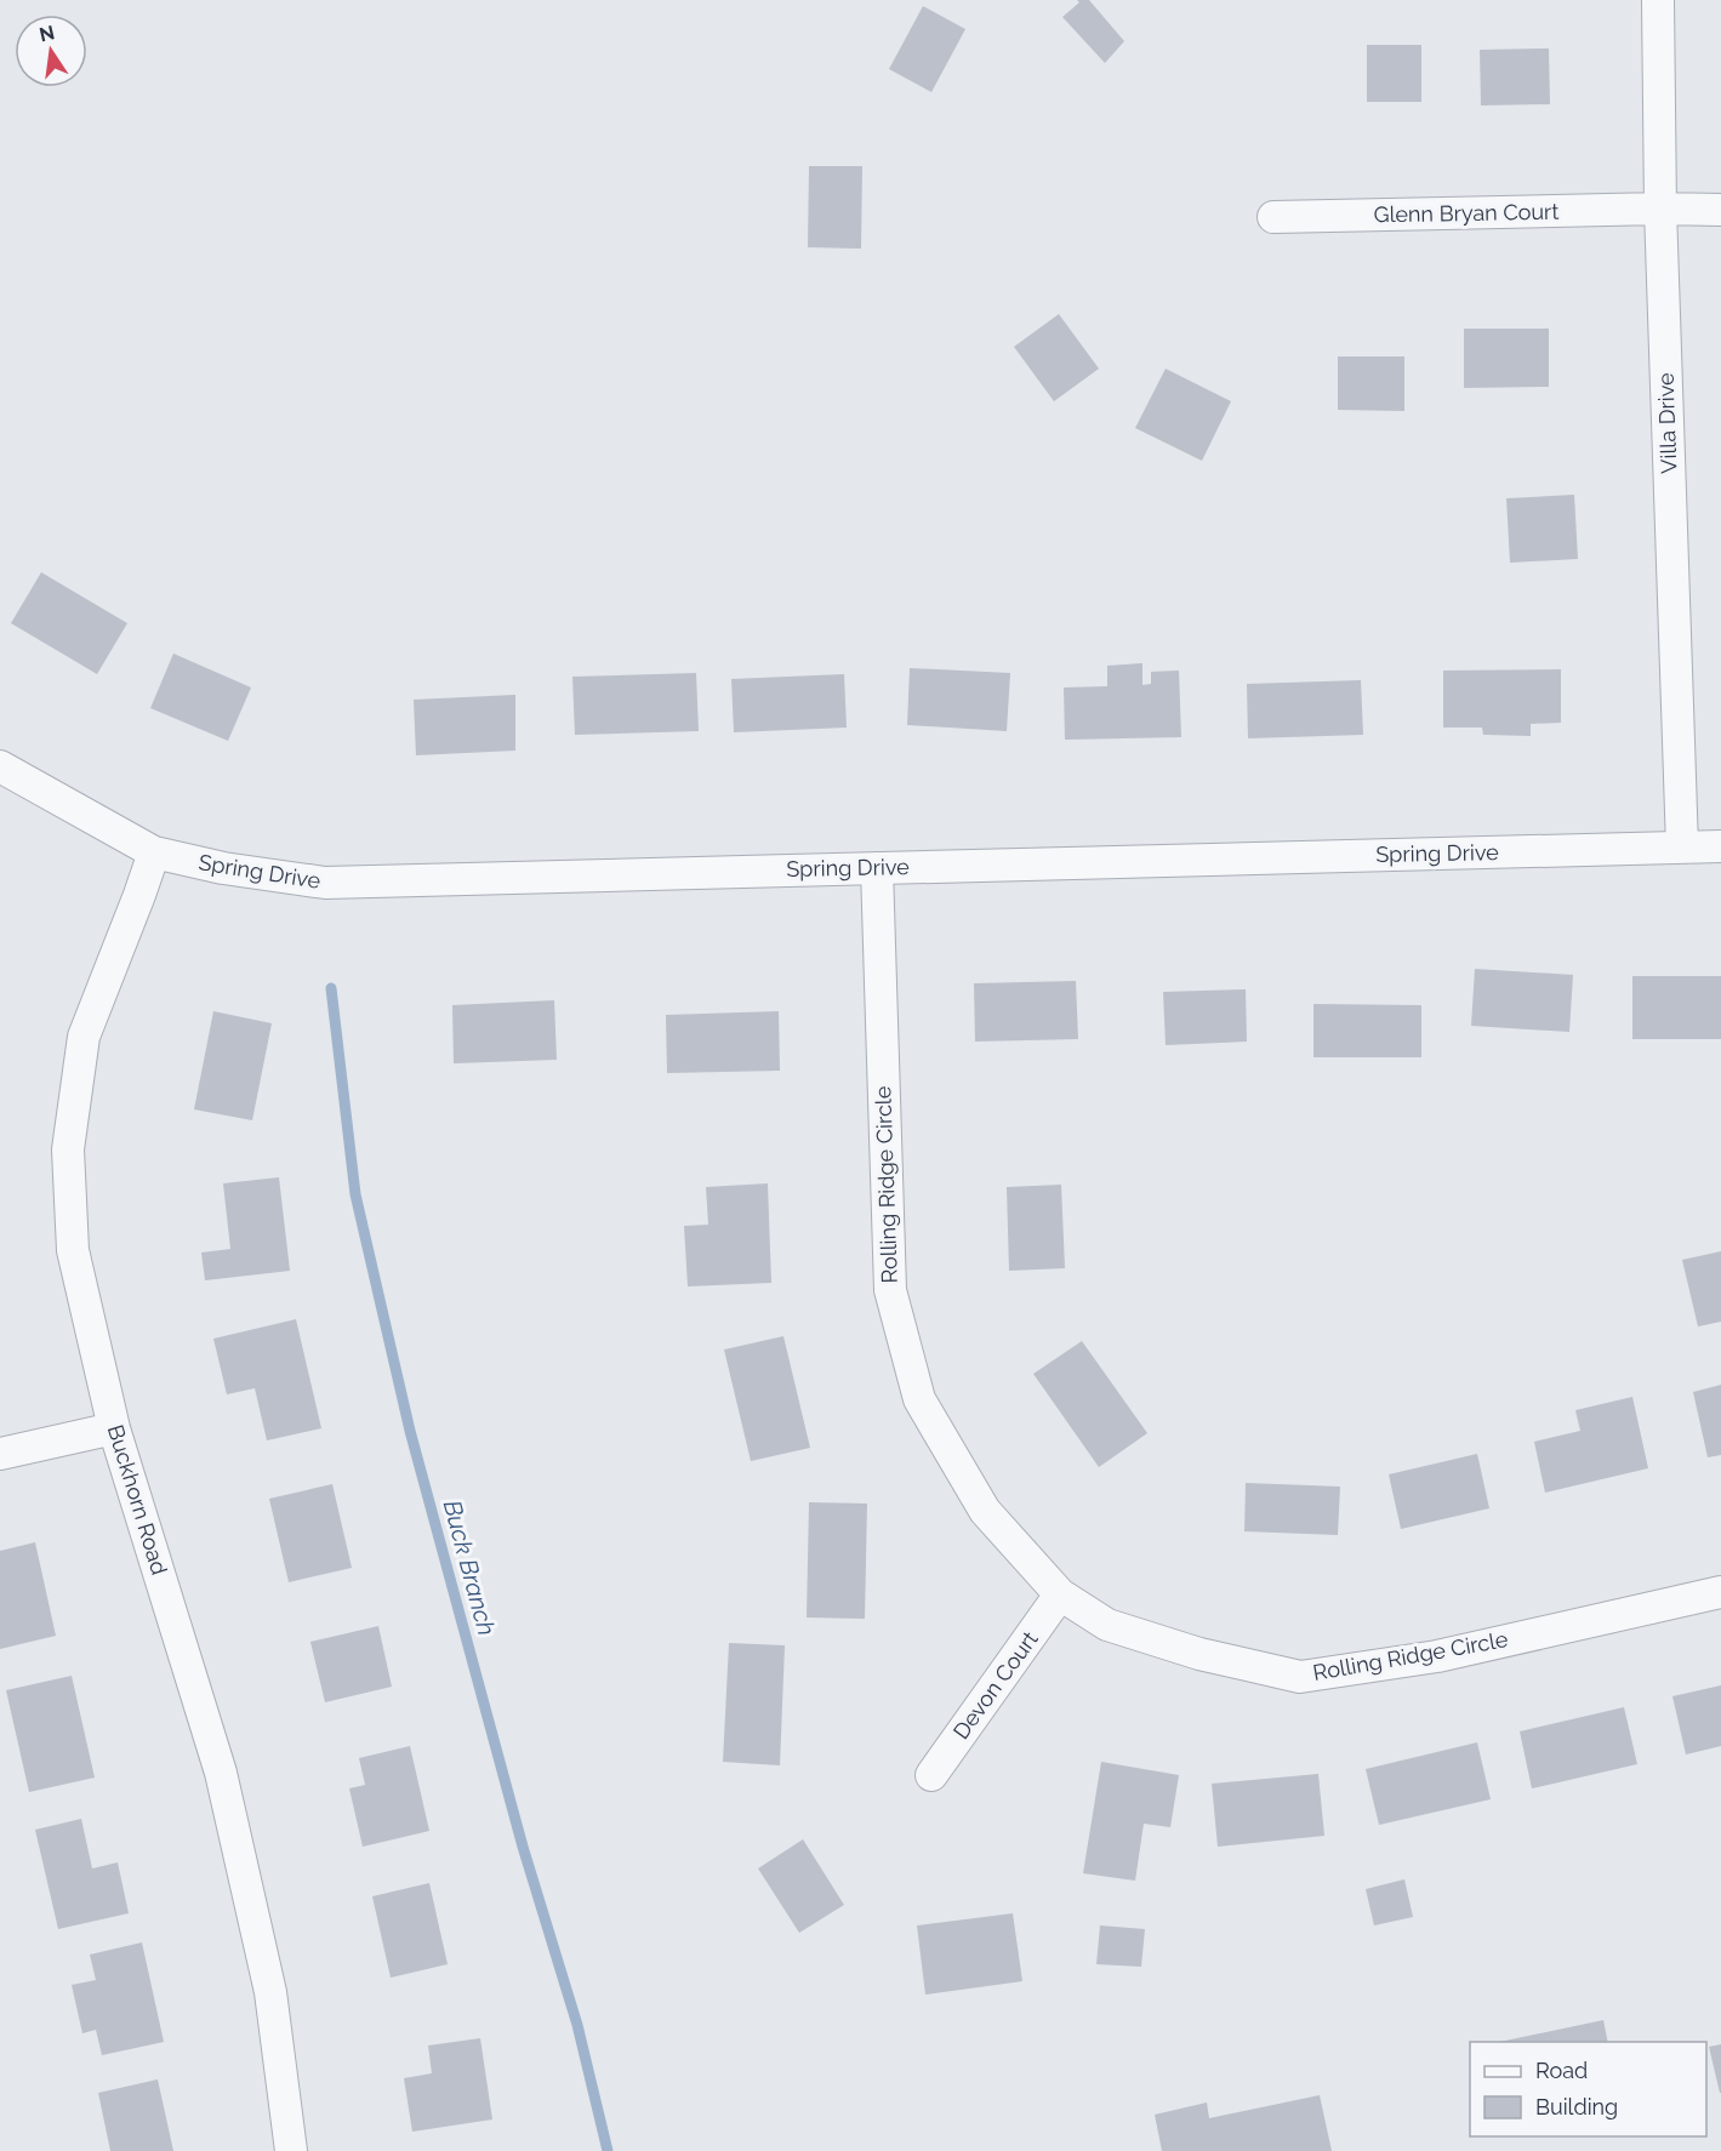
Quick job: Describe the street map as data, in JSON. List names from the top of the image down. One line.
{"streets":{"street":["Glenn Bryan Court","Villa Drive","Spring Drive","Rolling Ridge Circle","Buckhorn Road","Devon Court"]},"crossings":[["Glenn Bryan Court","Villa Drive"],["Villa Drive","Spring Drive"],["Spring Drive","Rolling Ridge Circle"],["Spring Drive","Buckhorn Road"],["Rolling Ridge Circle","Devon Court"]],"water":["Buck Branch"],"legend":["Road","Building"],"north":"top"}
